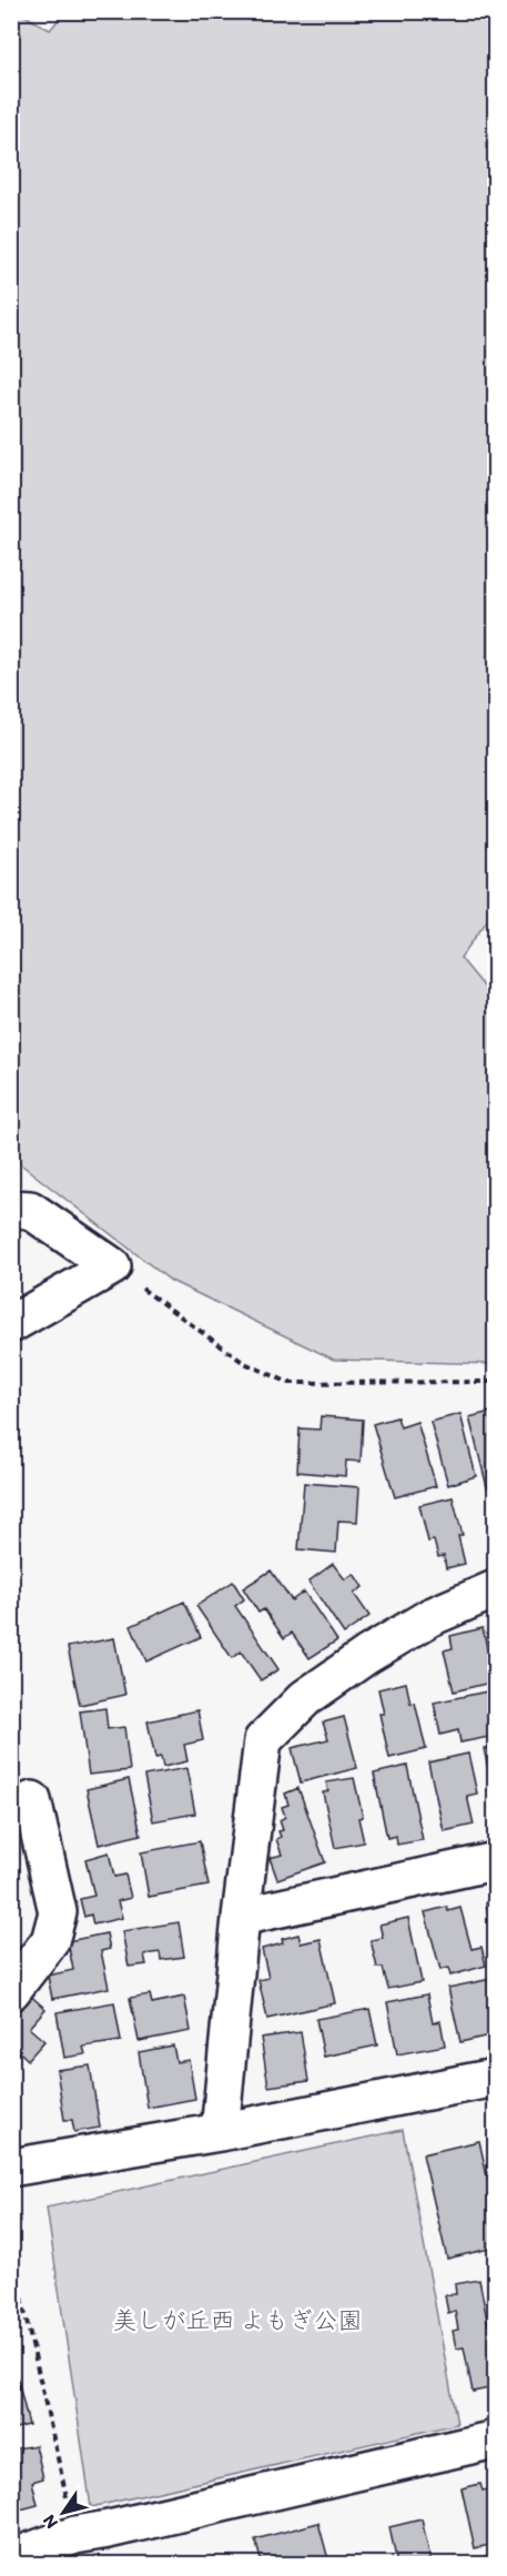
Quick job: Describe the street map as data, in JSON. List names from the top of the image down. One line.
{"parks":["美しが丘西 よもぎ公園"],"north":"bottom left"}
